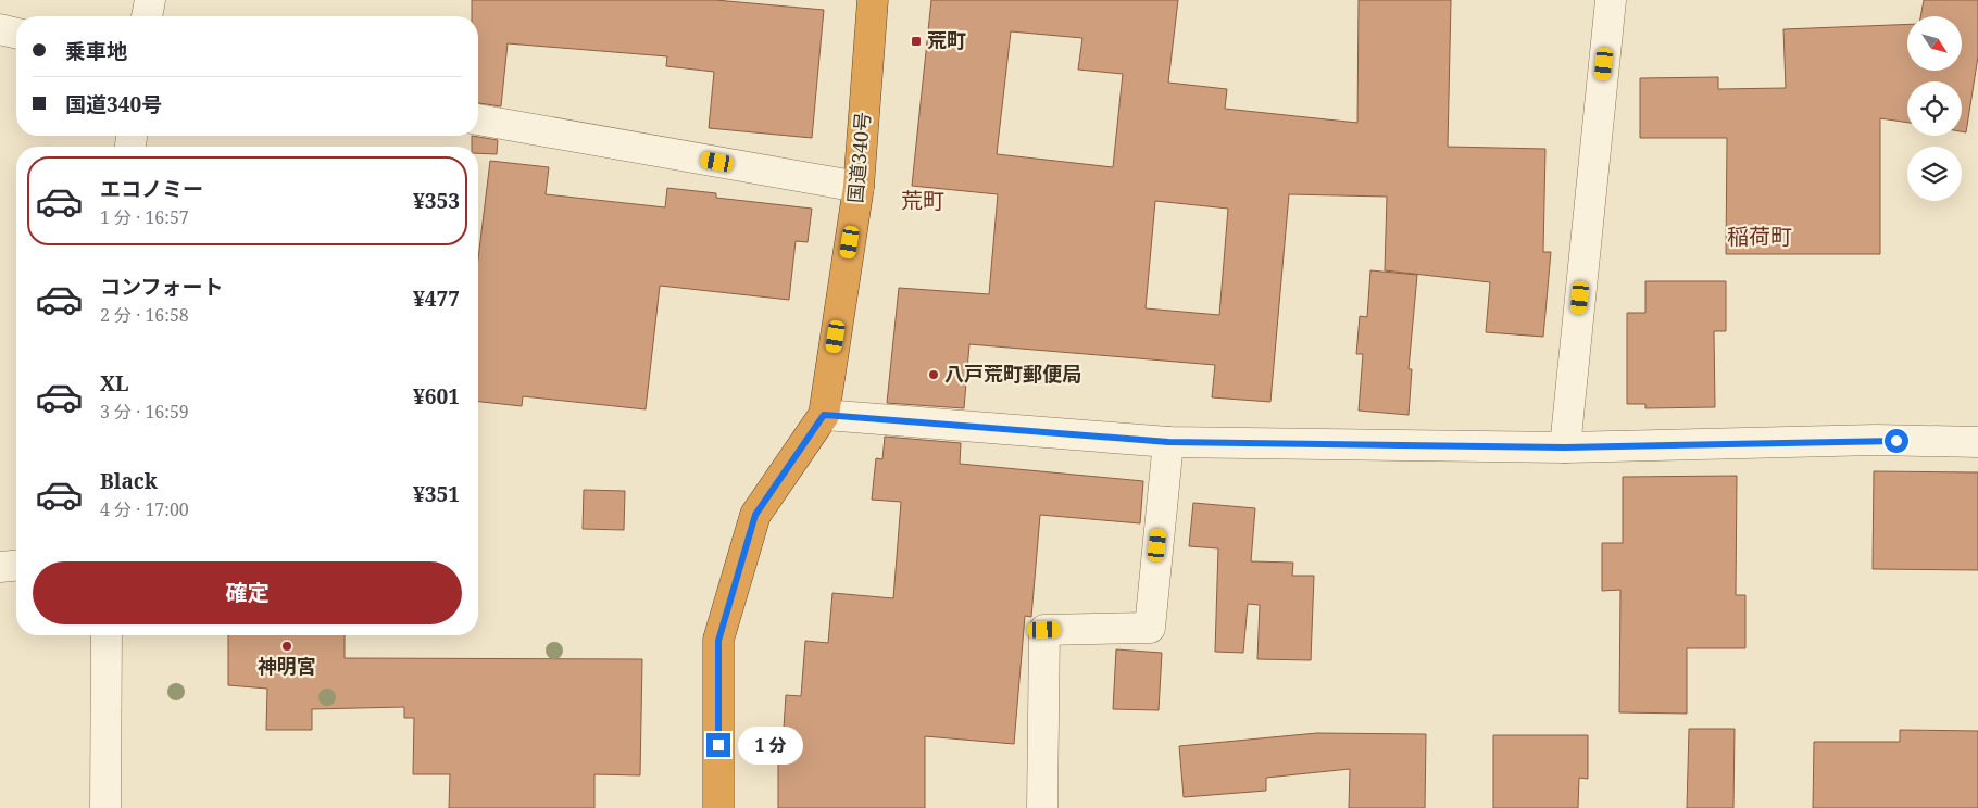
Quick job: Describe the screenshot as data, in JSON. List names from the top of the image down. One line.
{"streets":{"highway":["国道340号"]},"districts":["荒町","稲荷町"],"places":{"transit":["荒町"],"other":["八戸荒町郵便局","神明宮"]},"north":"bottom right","page":{"banner":["乗車地","国道340号"],"list":[{"name":"エコノミー","note":"1 分 · 16:57","value":"¥353"},{"name":"コンフォート","note":"2 分 · 16:58","value":"¥477"},{"name":"XL","note":"3 分 · 16:59","value":"¥601"},{"name":"Black","note":"4 分 · 17:00","value":"¥351"}],"buttons":"確定","bubble":"1 分"}}
